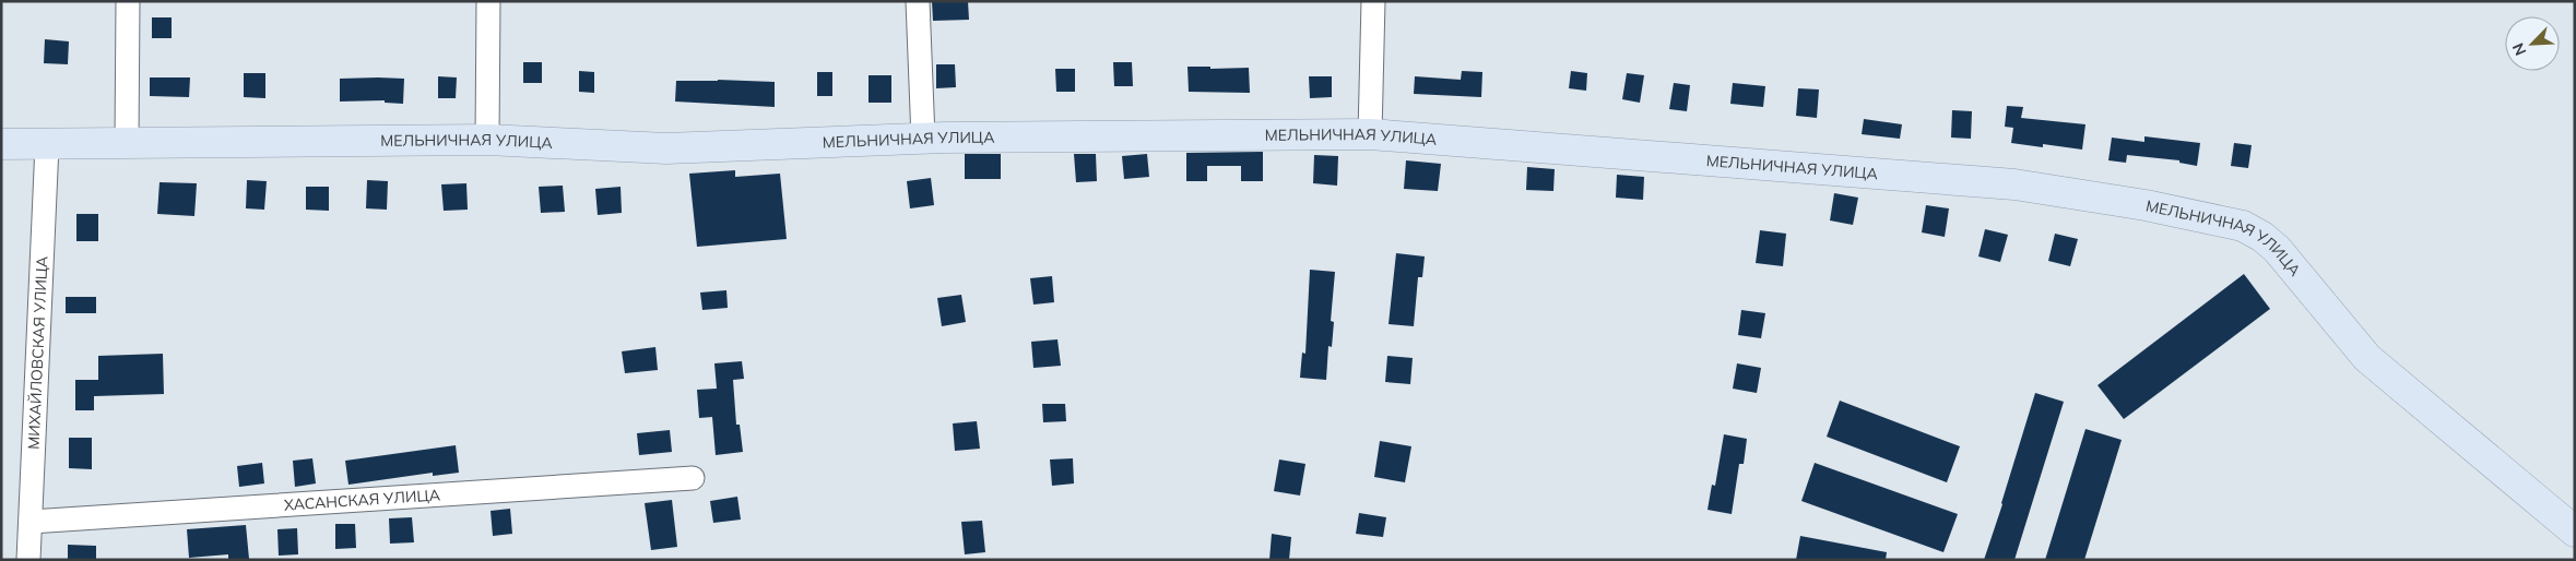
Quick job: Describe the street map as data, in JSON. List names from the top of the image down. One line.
{"streets":{"main road":["МЕЛЬНИЧНАЯ УЛИЦА"],"street":["МИХАЙЛОВСКАЯ УЛИЦА","ХАСАНСКАЯ УЛИЦА"]},"crossings":[["МЕЛЬНИЧНАЯ УЛИЦА","МИХАЙЛОВСКАЯ УЛИЦА"],["МИХАЙЛОВСКАЯ УЛИЦА","ХАСАНСКАЯ УЛИЦА"]],"north":"bottom left"}
